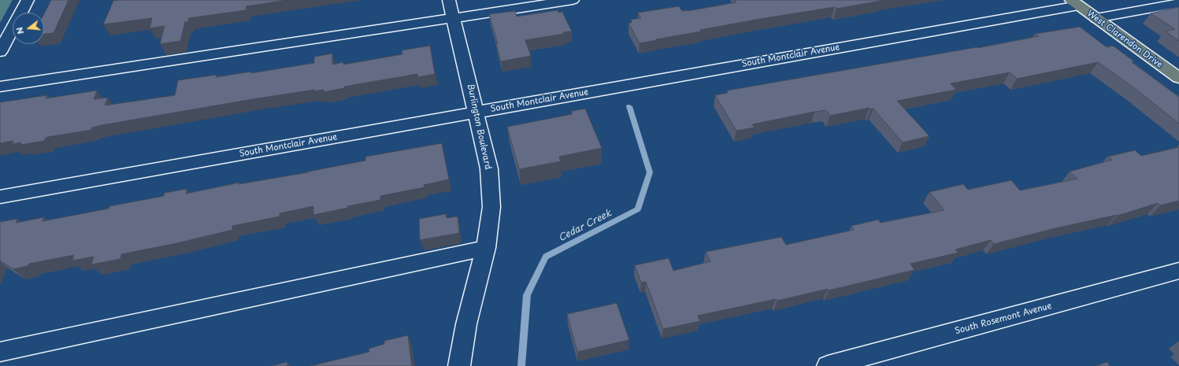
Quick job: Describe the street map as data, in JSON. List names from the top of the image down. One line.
{"streets":{"main road":["West Clarendon Drive"],"street":["South Montclair Avenue","Burlington Boulevard","South Rosemont Avenue"]},"crossings":[["West Clarendon Drive","South Montclair Avenue"],["South Montclair Avenue","Burlington Boulevard"]],"water":["Cedar Creek"],"north":"left"}
